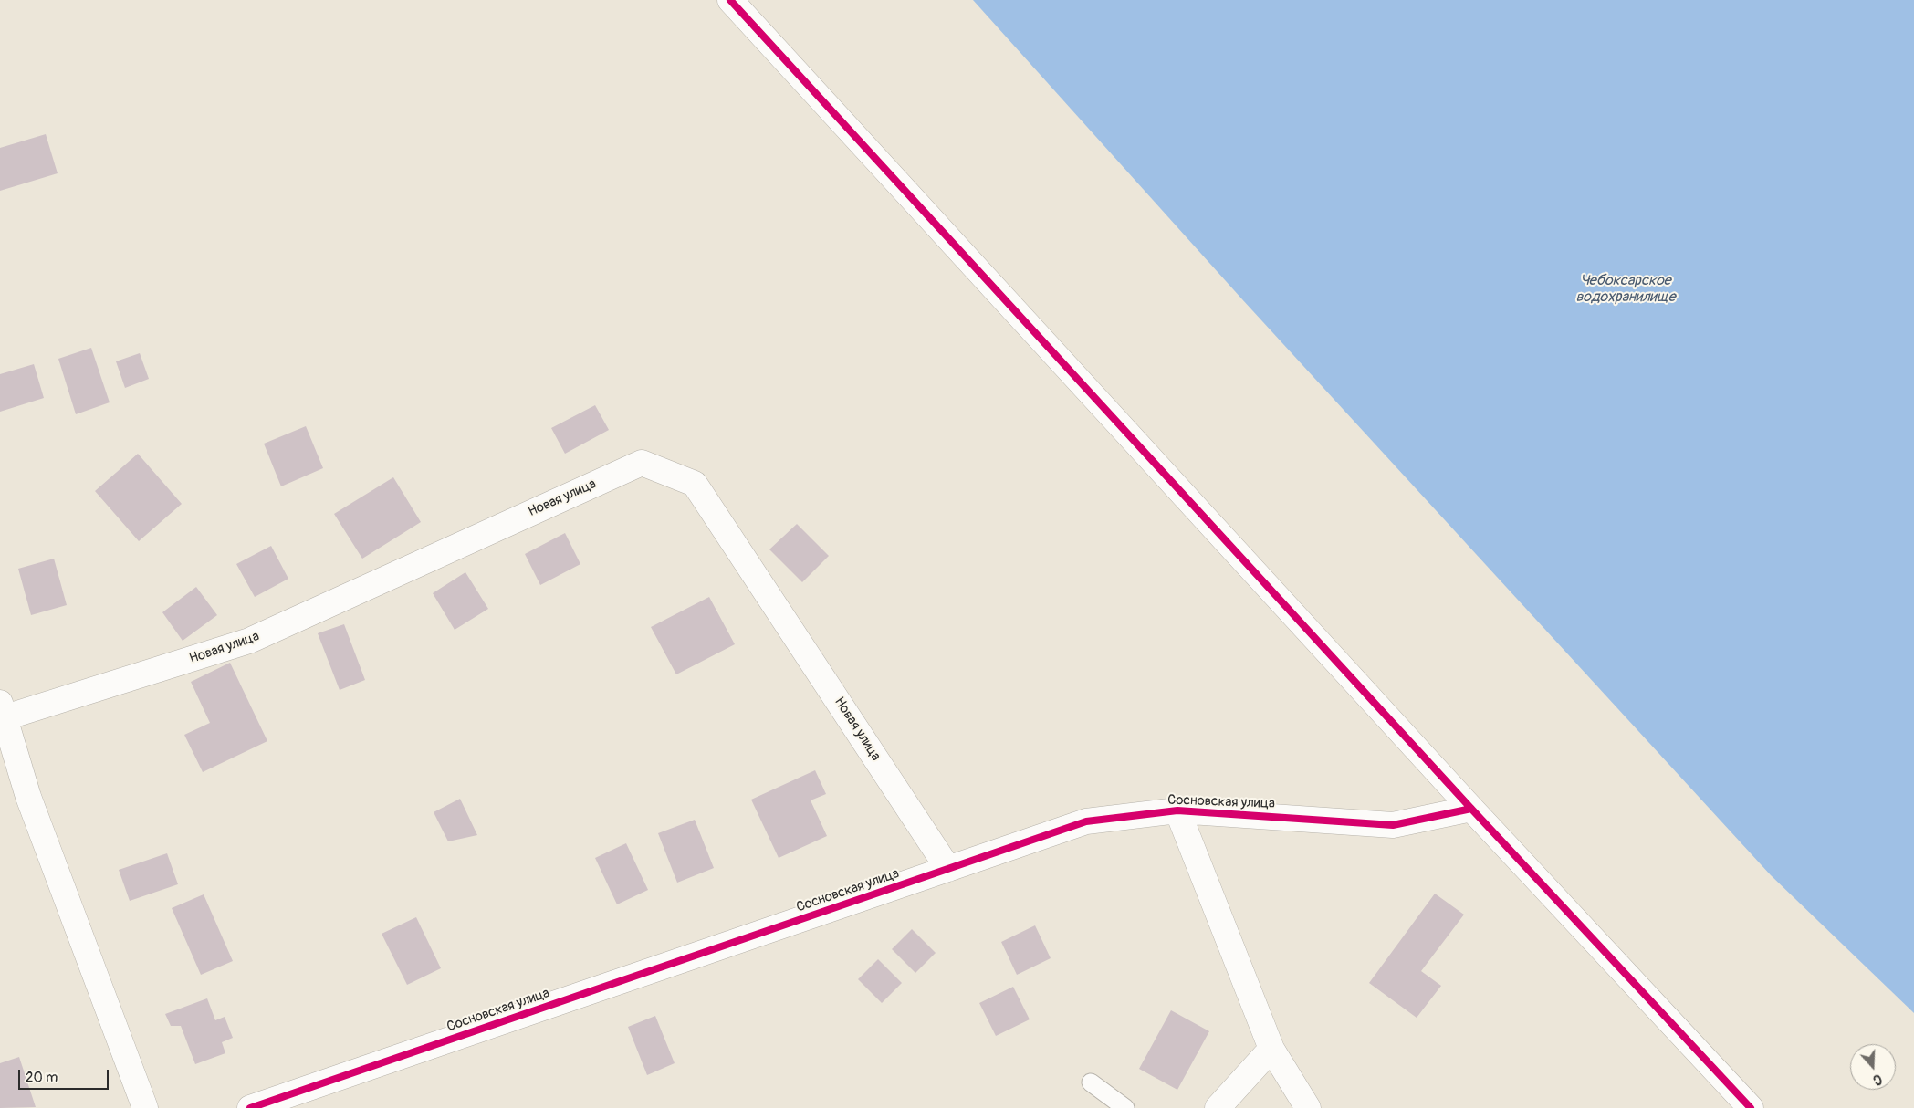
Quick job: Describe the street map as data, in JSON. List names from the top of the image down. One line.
{"streets":{"street":["Новая улица","Сосновская улица"]},"crossings":[["Новая улица","Сосновская улица"]],"water":["Чебоксарское водохранилище"],"scale_bar":"20 m","north":"bottom"}
